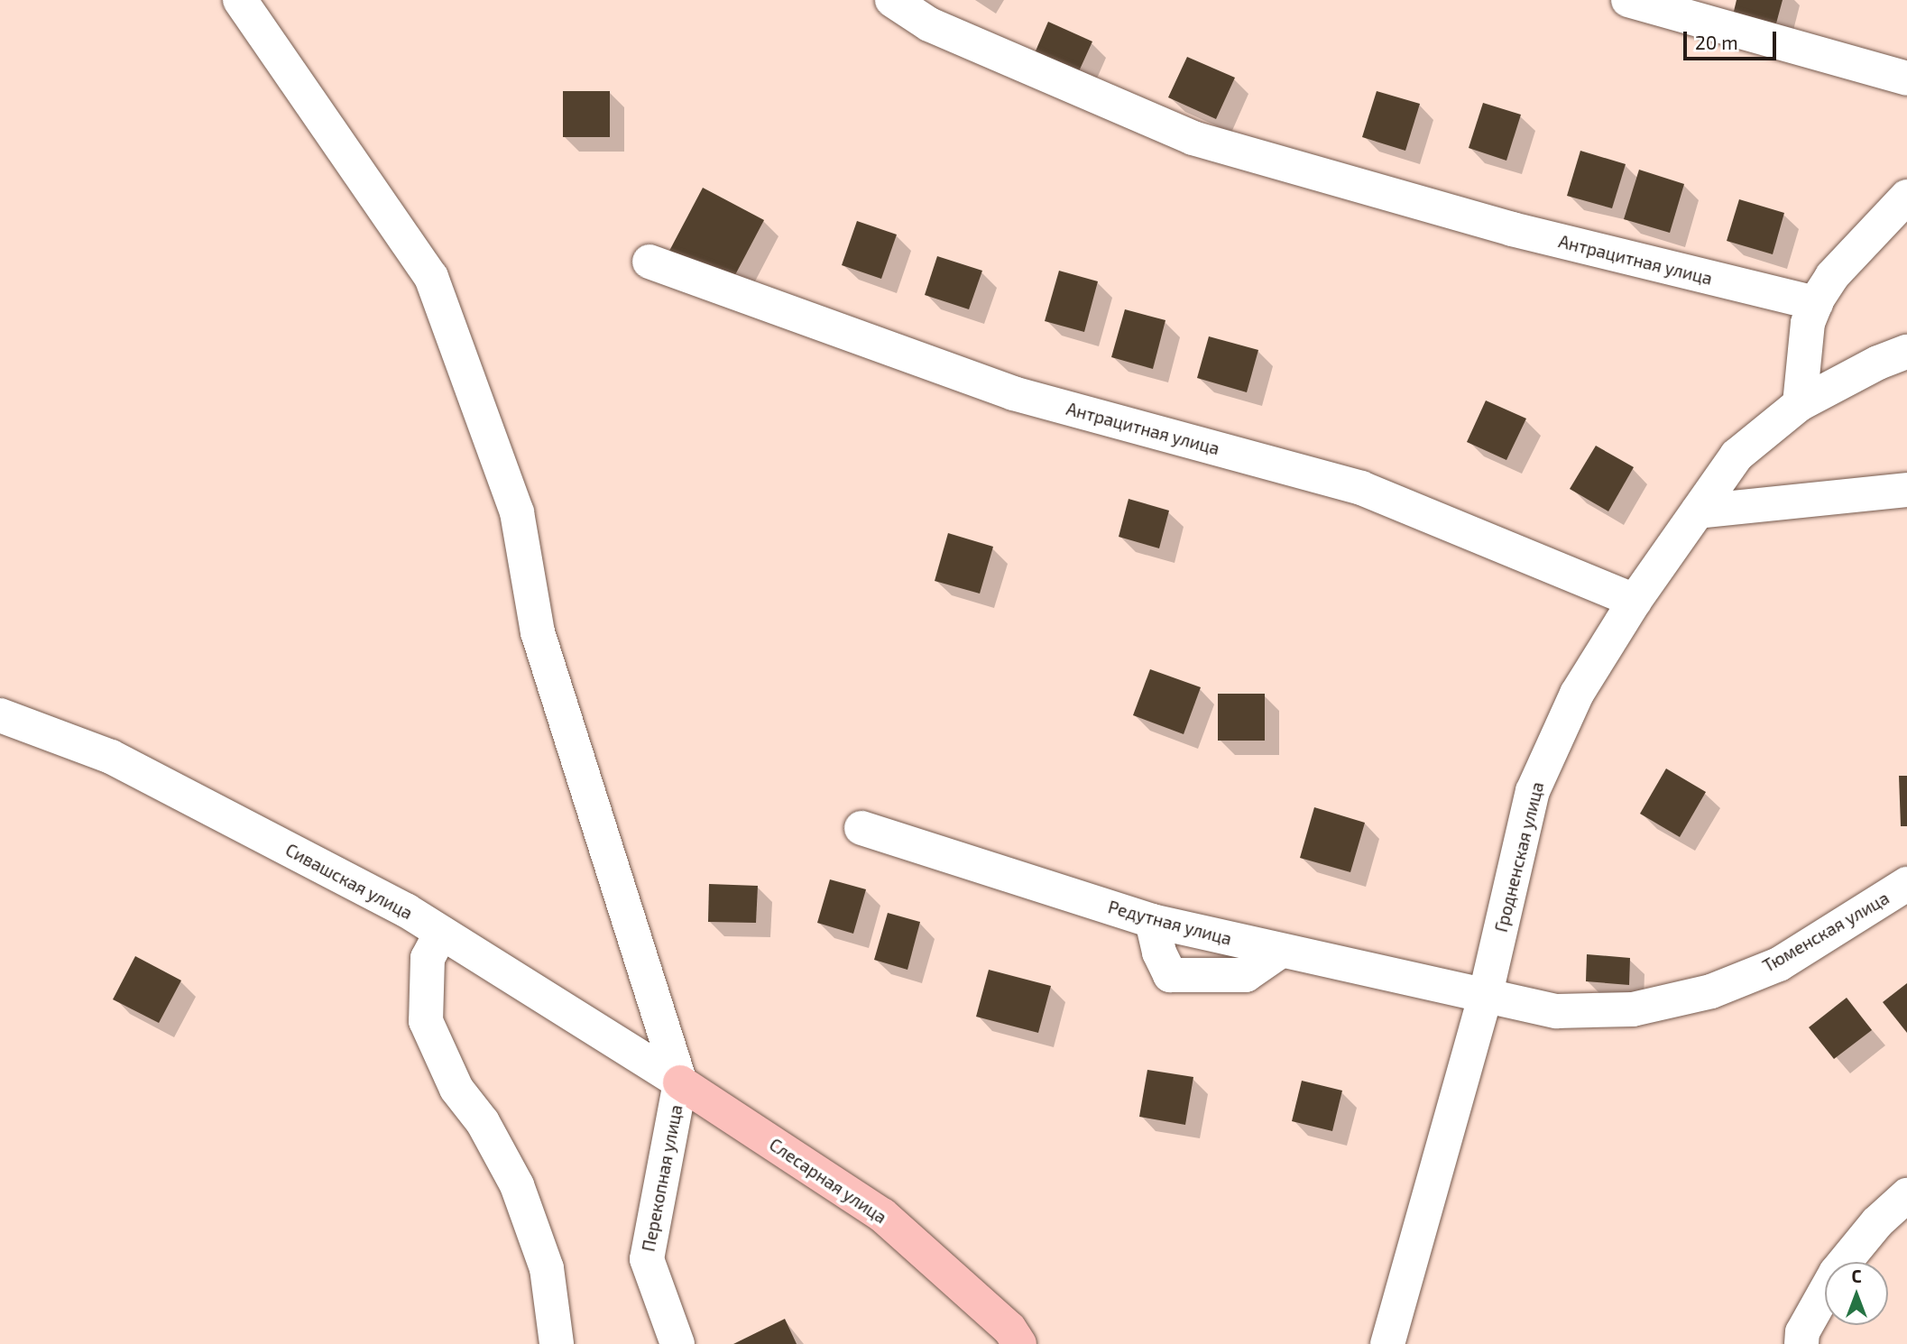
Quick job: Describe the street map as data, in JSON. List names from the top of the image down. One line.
{"streets":{"main road":["Слесарная улица"],"street":["Антрацитная улица","Гродненская улица","Сивашская улица","Редутная улица","Тюменская улица","Перекопная улица"]},"crossings":[["Антрацитная улица","Гродненская улица"],["Гродненская улица","Редутная улица"],["Гродненская улица","Тюменская улица"],["Сивашская улица","Перекопная улица"],["Сивашская улица","Слесарная улица"],["Редутная улица","Тюменская улица"],["Перекопная улица","Слесарная улица"]],"scale_bar":"20 m","north":"top"}
